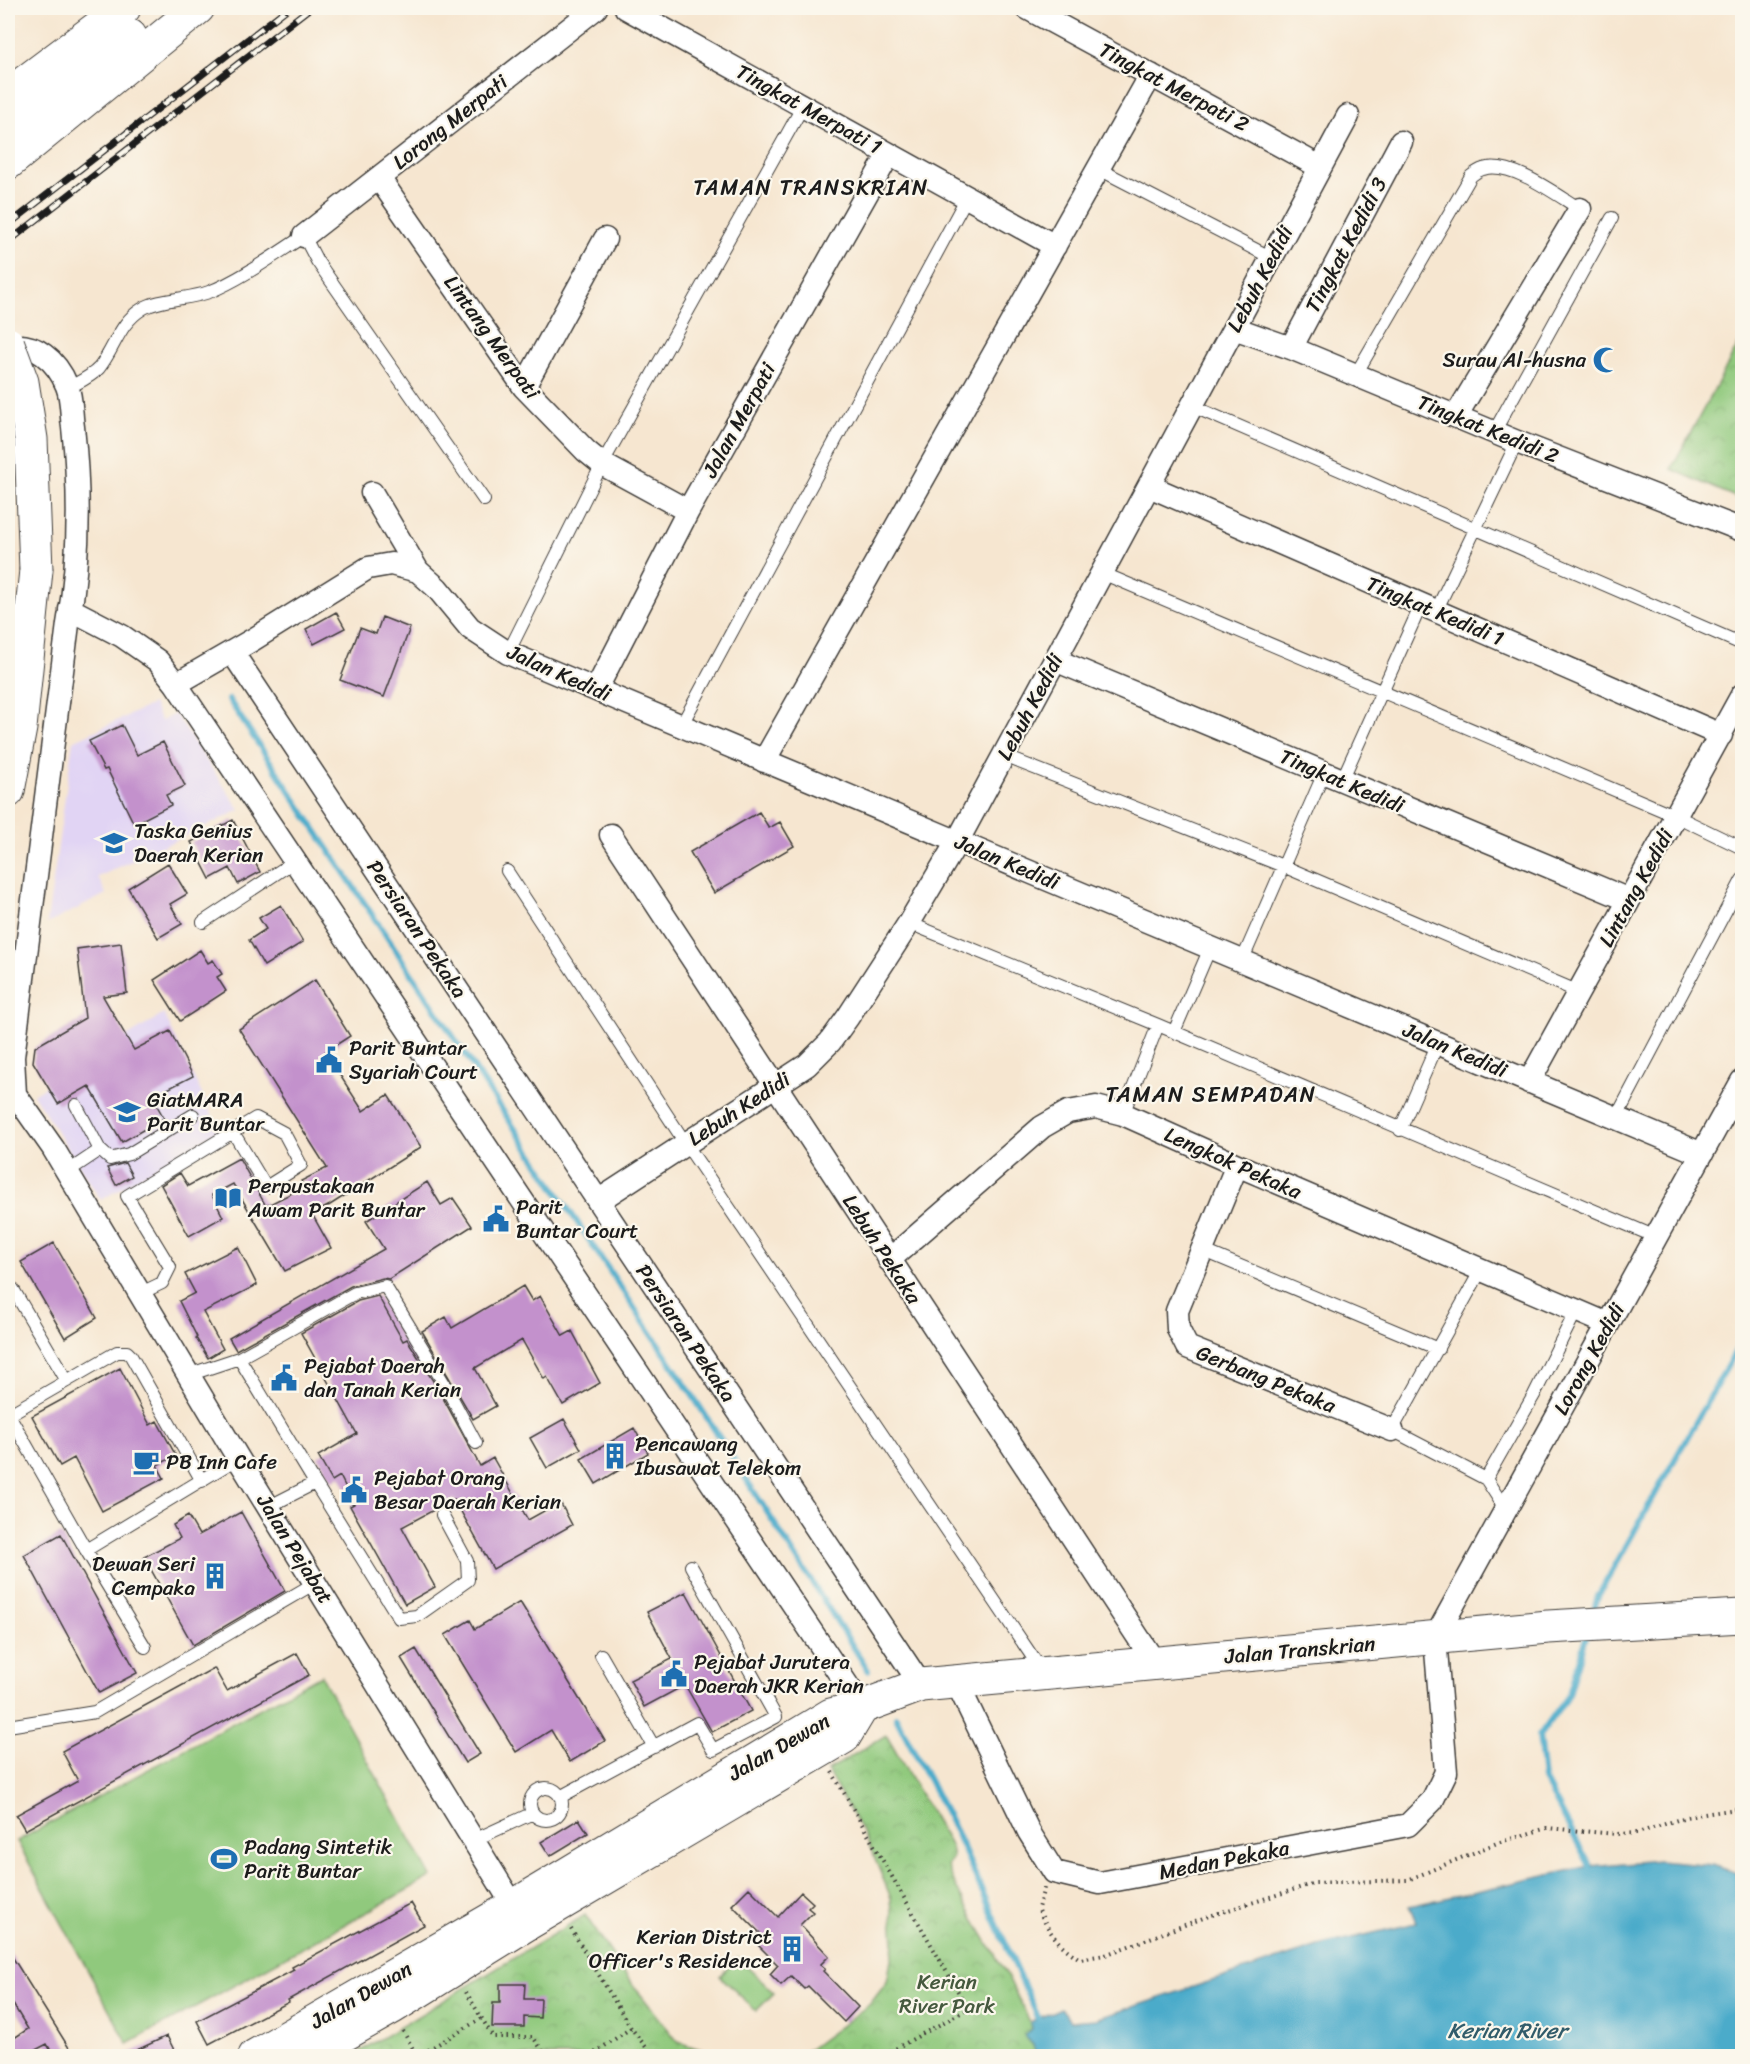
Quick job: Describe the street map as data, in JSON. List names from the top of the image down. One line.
{"streets":{"main road":["Jalan Transkrian","Jalan Dewan"],"street":["Tingkat Merpati 2","Tingkat Merpati 1","Lorong Merpati","Tingkat Kedidi 3","Lebuh Kedidi","Lintang Merpati","Jalan Merpati","Tingkat Kedidi 2","Tingkat Kedidi 1","Jalan Kedidi","Tingkat Kedidi","Lintang Kedidi","Persiaran Pekaka","Lengkok Pekaka","Lebuh Pekaka","Lorong Kedidi","Gerbang Pekaka","Jalan Pejabat","Medan Pekaka"]},"crossings":[["Tingkat Merpati 2","Lebuh Kedidi"],["Tingkat Merpati 1","Jalan Merpati"],["Lorong Merpati","Lintang Merpati"],["Tingkat Kedidi 3","Tingkat Kedidi 2"],["Lebuh Kedidi","Tingkat Kedidi 2"],["Lebuh Kedidi","Tingkat Kedidi 1"],["Lebuh Kedidi","Jalan Kedidi"],["Lebuh Kedidi","Tingkat Kedidi"],["Lebuh Kedidi","Persiaran Pekaka"],["Lebuh Kedidi","Lebuh Pekaka"],["Lintang Merpati","Jalan Merpati"],["Jalan Merpati","Jalan Kedidi"],["Tingkat Kedidi 1","Lintang Kedidi"],["Jalan Kedidi","Lintang Kedidi"],["Jalan Kedidi","Lorong Kedidi"],["Tingkat Kedidi","Lintang Kedidi"],["Persiaran Pekaka","Jalan Transkrian"],["Lengkok Pekaka","Lebuh Pekaka"],["Lengkok Pekaka","Lorong Kedidi"],["Lengkok Pekaka","Gerbang Pekaka"],["Lebuh Pekaka","Jalan Transkrian"],["Lorong Kedidi","Jalan Transkrian"],["Lorong Kedidi","Medan Pekaka"],["Jalan Pejabat","Jalan Dewan"],["Jalan Transkrian","Jalan Dewan"],["Jalan Transkrian","Medan Pekaka"]],"districts":["TAMAN TRANSKRIAN","TAMAN SEMPADAN"],"water":["Kerian River"],"parks":["Kerian River Park"],"places":{"mosque":["Surau Al-husna"],"school or university":["Taska Genius Daerah Kerian","GiatMARA Parit Buntar"],"public building":["Parit Buntar Syariah Court","Parit Buntar Court","Pejabat Daerah dan Tanah Kerian","Pejabat Orang Besar Daerah Kerian","Pejabat Jurutera Daerah JKR Kerian"],"library":["Perpustakaan Awam Parit Buntar"],"building":["Pencawang Ibusawat Telekom","Dewan Seri Cempaka","Kerian District Officer's Residence"],"cafe":["PB Inn Cafe"],"sports":["Padang Sintetik Parit Buntar"]}}
